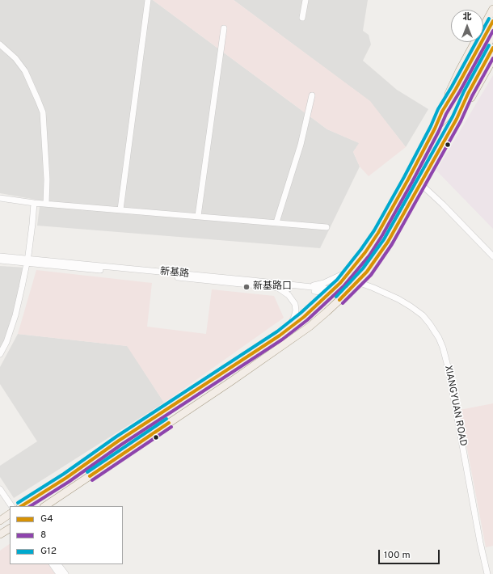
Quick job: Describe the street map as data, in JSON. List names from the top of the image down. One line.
{"streets":{"street":["新基路","XIANGYUAN ROAD"]},"places":["新基路口"],"lines":["transit line G12","transit line G4","transit line 8"],"legend":["G4","8","G12"],"scale_bar":"100 m","north":"top"}
